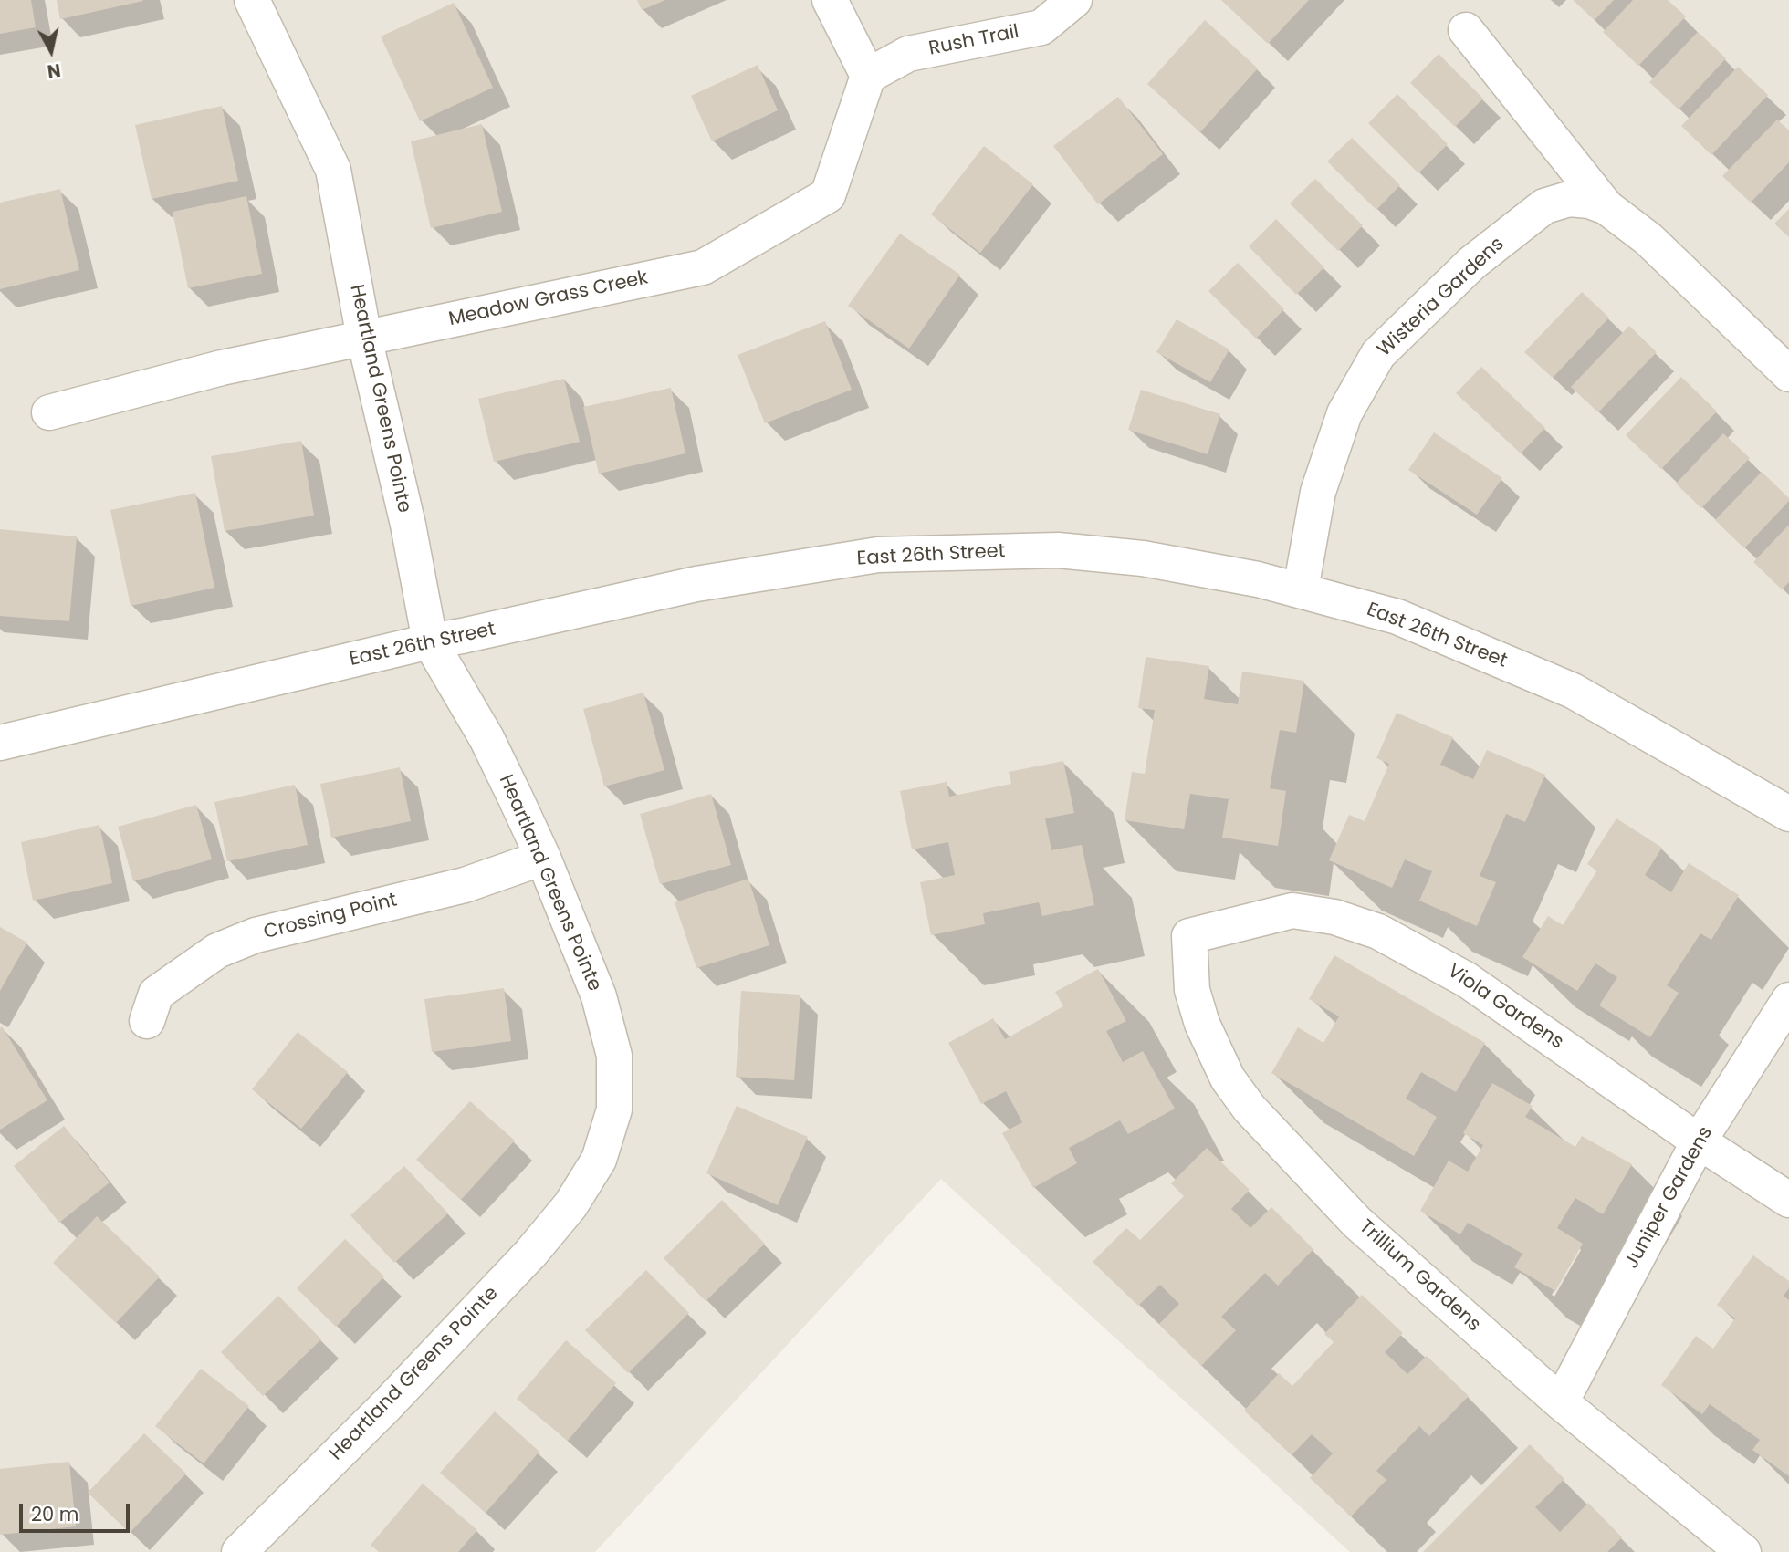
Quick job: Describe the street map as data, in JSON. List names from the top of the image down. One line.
{"streets":{"street":["Rush Trail","Wisteria Gardens","Meadow Grass Creek","Heartland Greens Pointe","East 26th Street","Crossing Point","Viola Gardens","Juniper Gardens","Trillium Gardens"]},"crossings":[["Rush Trail","Meadow Grass Creek"],["Wisteria Gardens","East 26th Street"],["Meadow Grass Creek","Heartland Greens Pointe"],["Heartland Greens Pointe","East 26th Street"],["Heartland Greens Pointe","Crossing Point"],["Viola Gardens","Juniper Gardens"],["Viola Gardens","Trillium Gardens"],["Juniper Gardens","Trillium Gardens"]],"scale_bar":"20 m","north":"bottom"}
